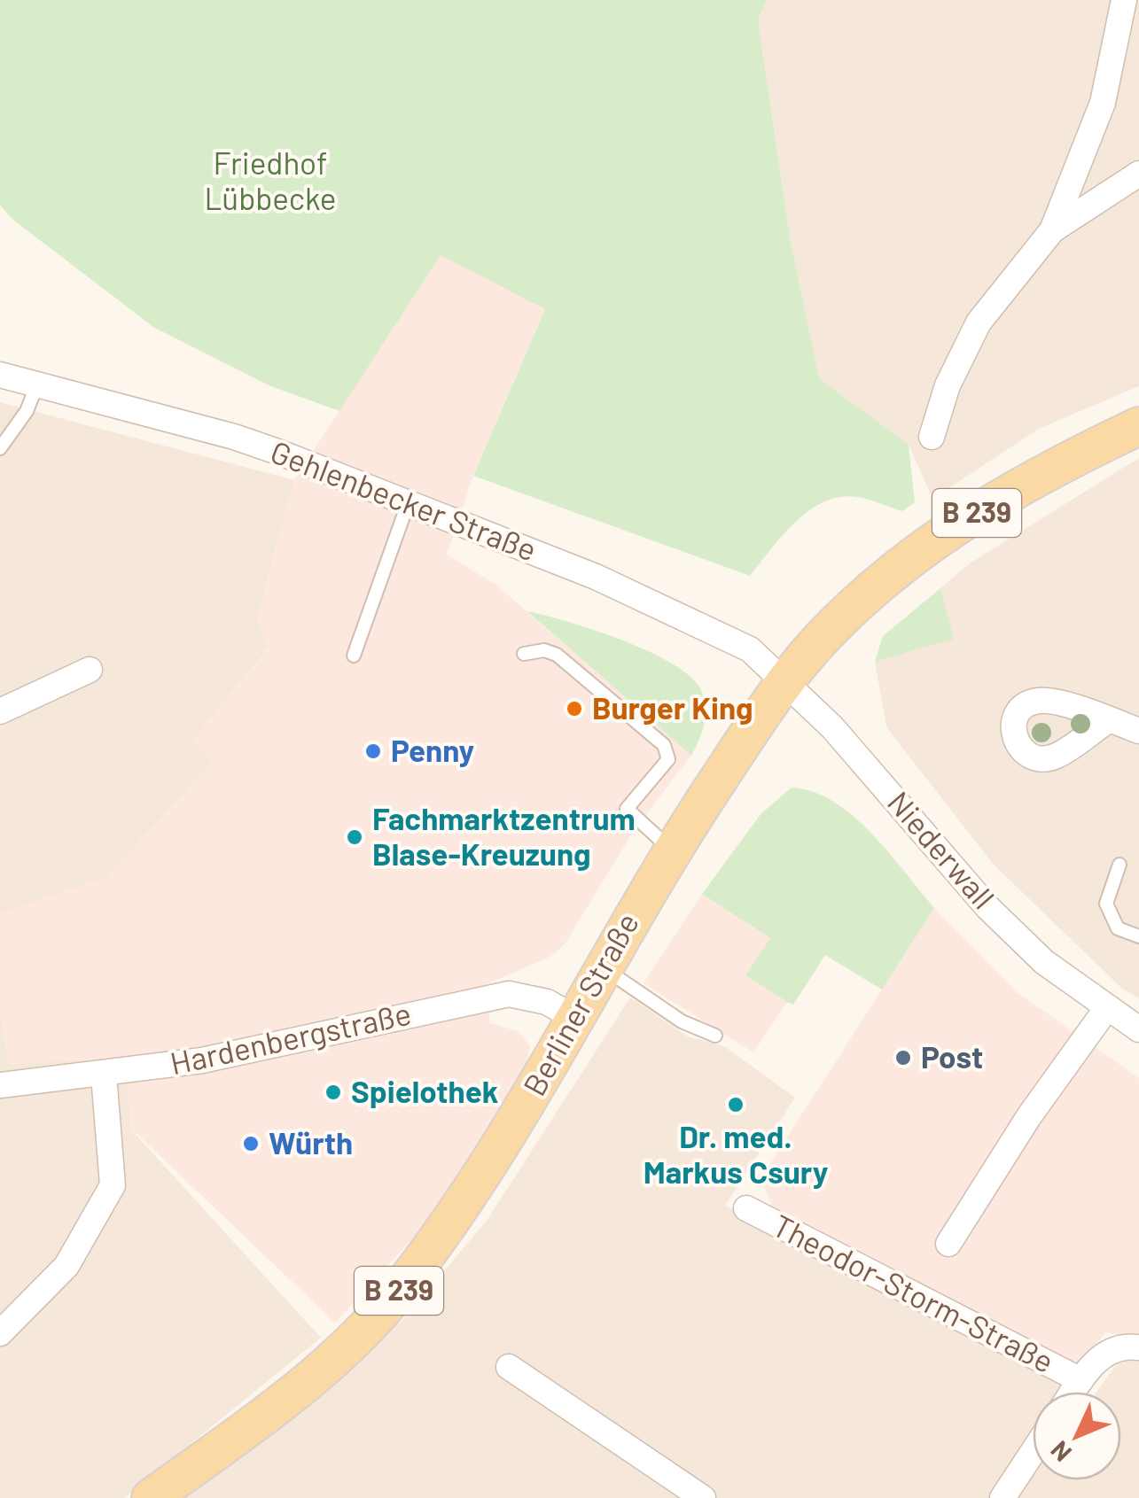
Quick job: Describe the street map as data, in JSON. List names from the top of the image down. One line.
{"streets":{"main road":["B 239","Berliner Straße"],"street":["Gehlenbecker Straße","Niederwall","Hardenbergstraße","Theodor-Storm-Straße"]},"crossings":[["Gehlenbecker Straße","Niederwall"],["Gehlenbecker Straße","Berliner Straße"],["Niederwall","Berliner Straße"],["Berliner Straße","Hardenbergstraße"]],"parks":["Friedhof Lübbecke"],"places":["Burger King","Penny","Fachmarktzentrum Blase-Kreuzung","Post","Spielothek","Dr. med. Markus Csury","Würth"],"north":"bottom left"}
